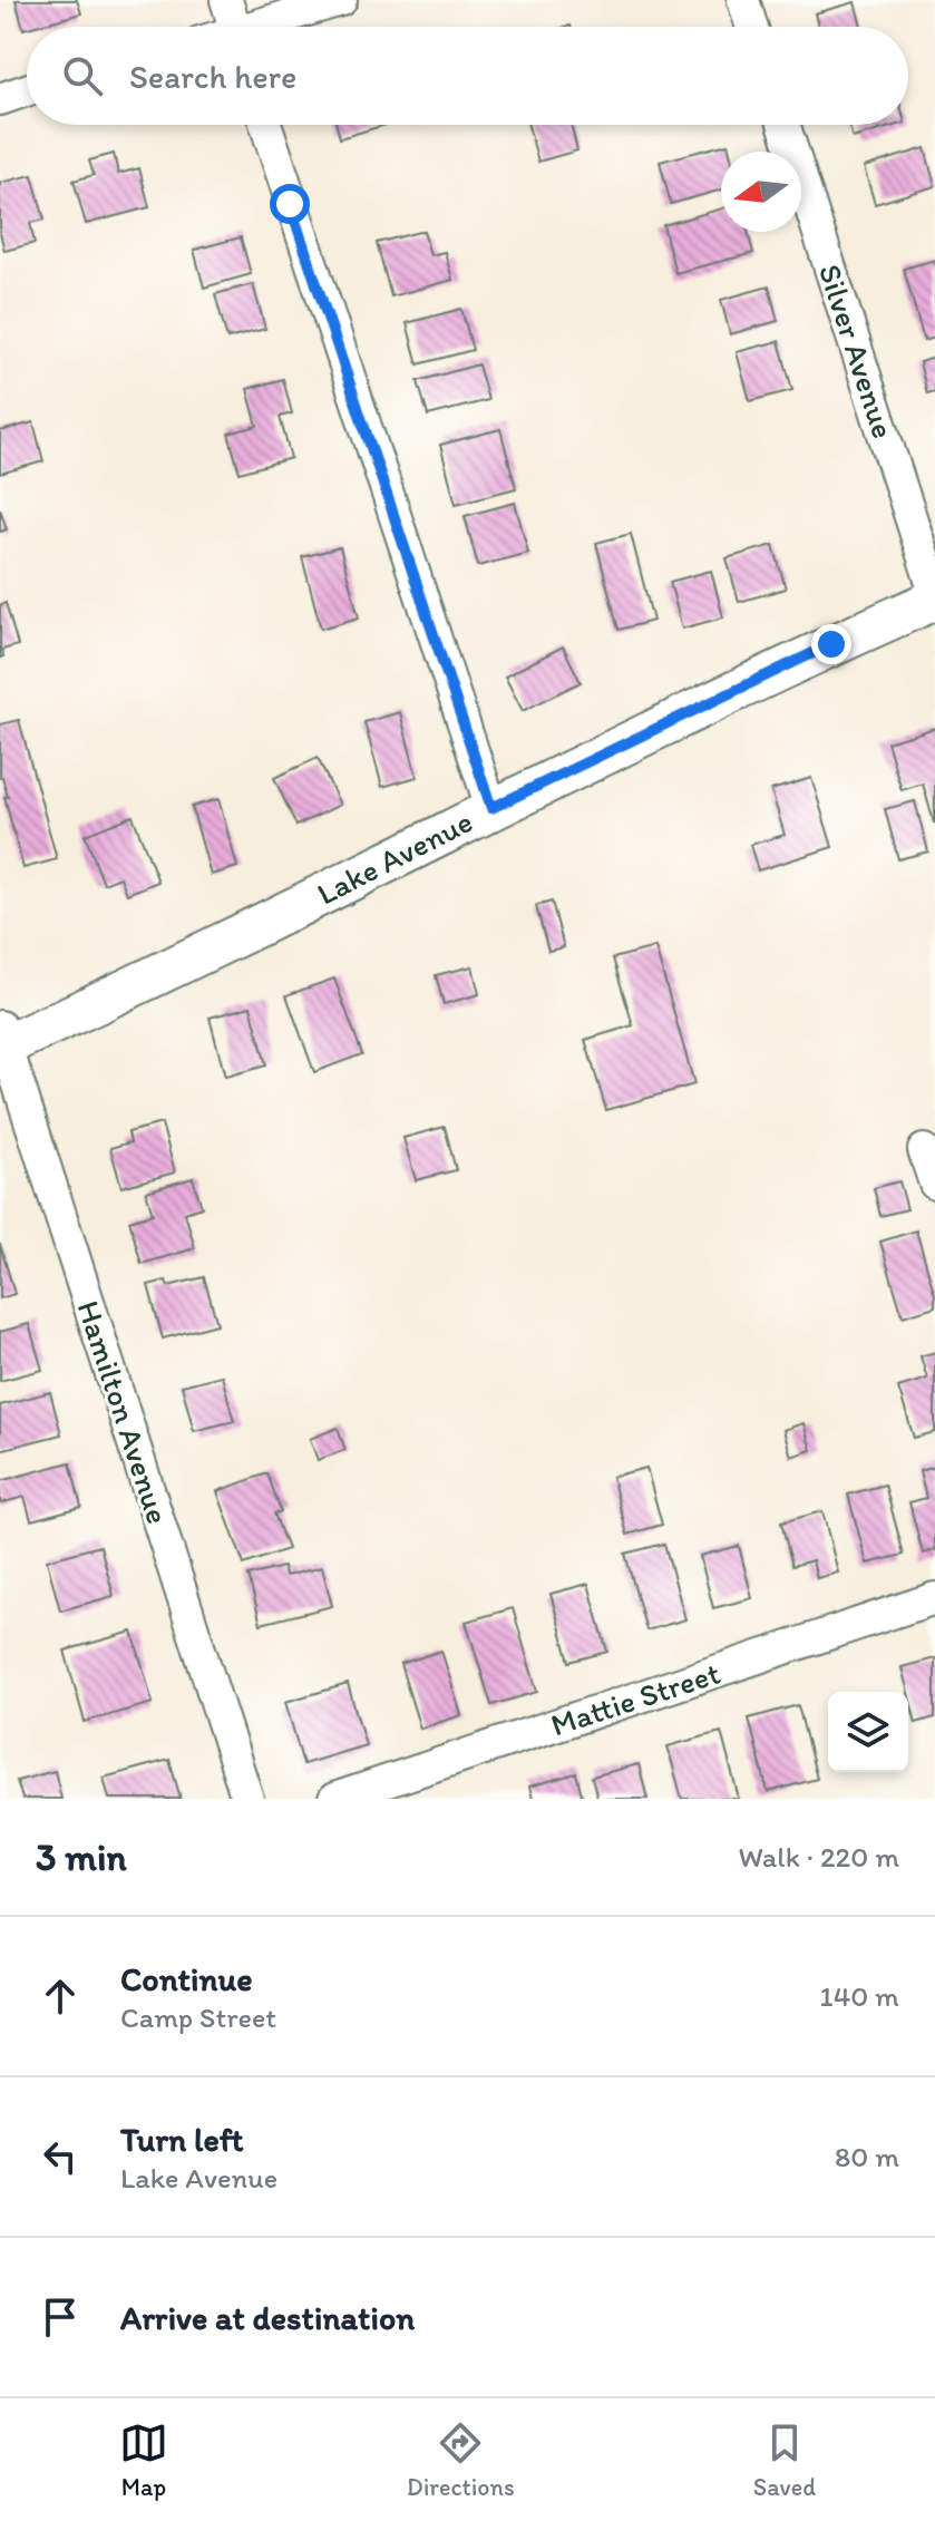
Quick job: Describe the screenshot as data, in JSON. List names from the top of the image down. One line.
{"streets":{"street":["Silver Avenue","Lake Avenue","Hamilton Avenue","Mattie Street"]},"crossings":[["Silver Avenue","Lake Avenue"],["Lake Avenue","Hamilton Avenue"]],"north":"left","page":{"search":"Search here","heading":["3 min","Walk · 220 m"],"list":[["Continue","Camp Street","140 m"],["Turn left","Lake Avenue","80 m"],"Arrive at destination"],"nav":["Map","Directions","Saved"]}}
